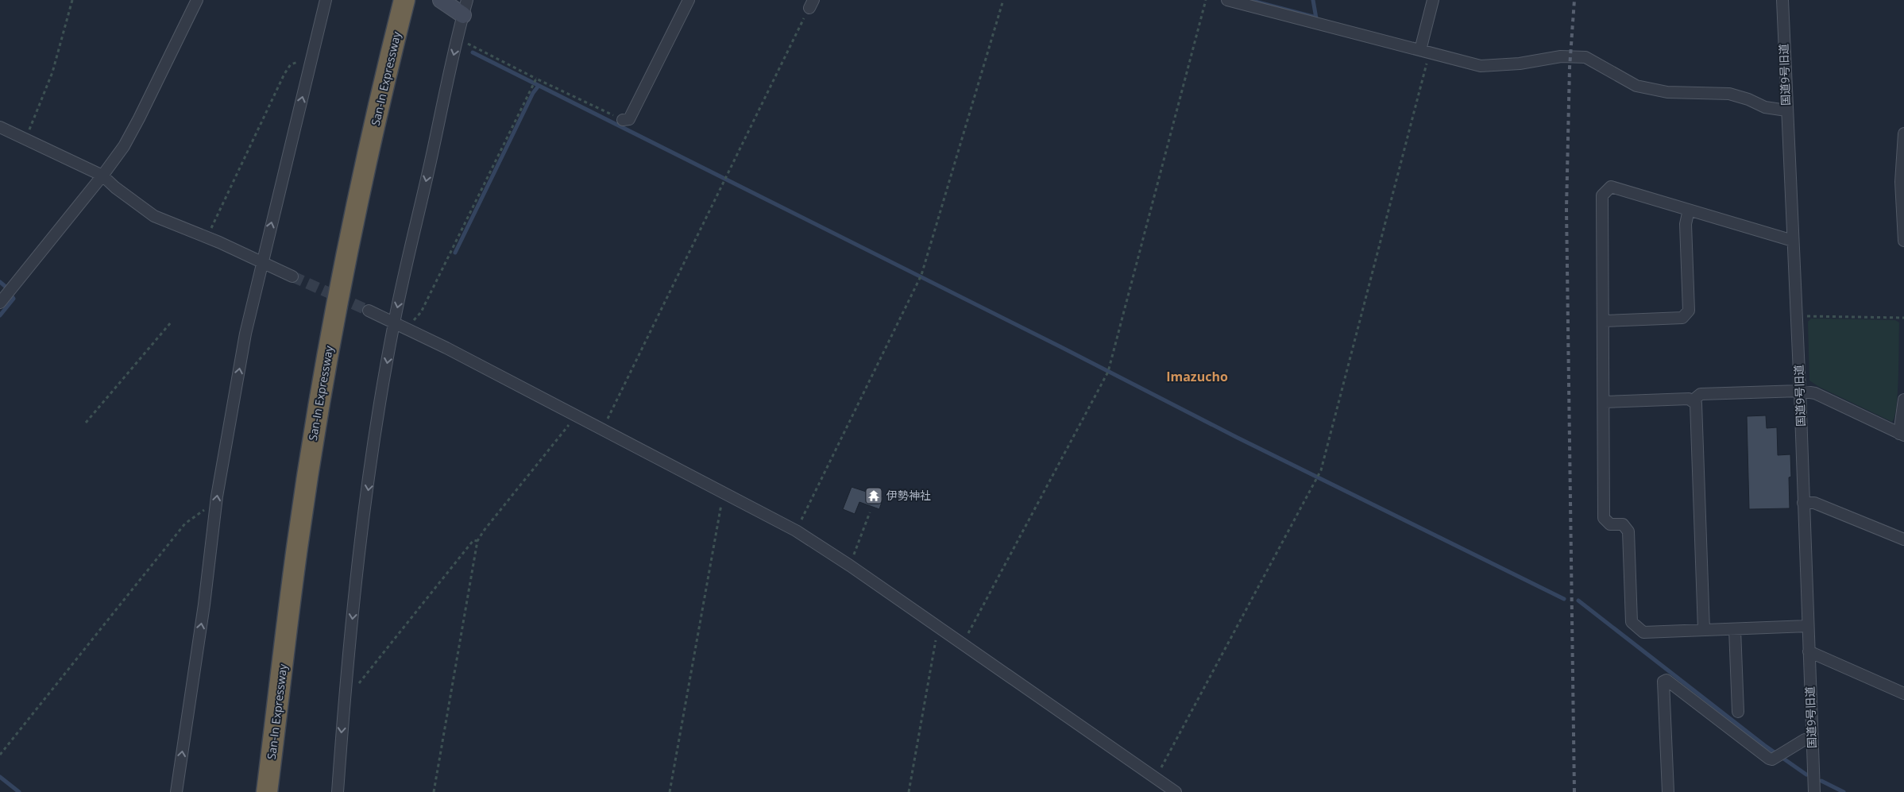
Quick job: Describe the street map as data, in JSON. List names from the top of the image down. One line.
{"streets":{"highway":["San-In Expressway"],"street":["国道9号旧道"]},"districts":["Imazucho"],"places":{"temple":["伊勢神社"]}}
